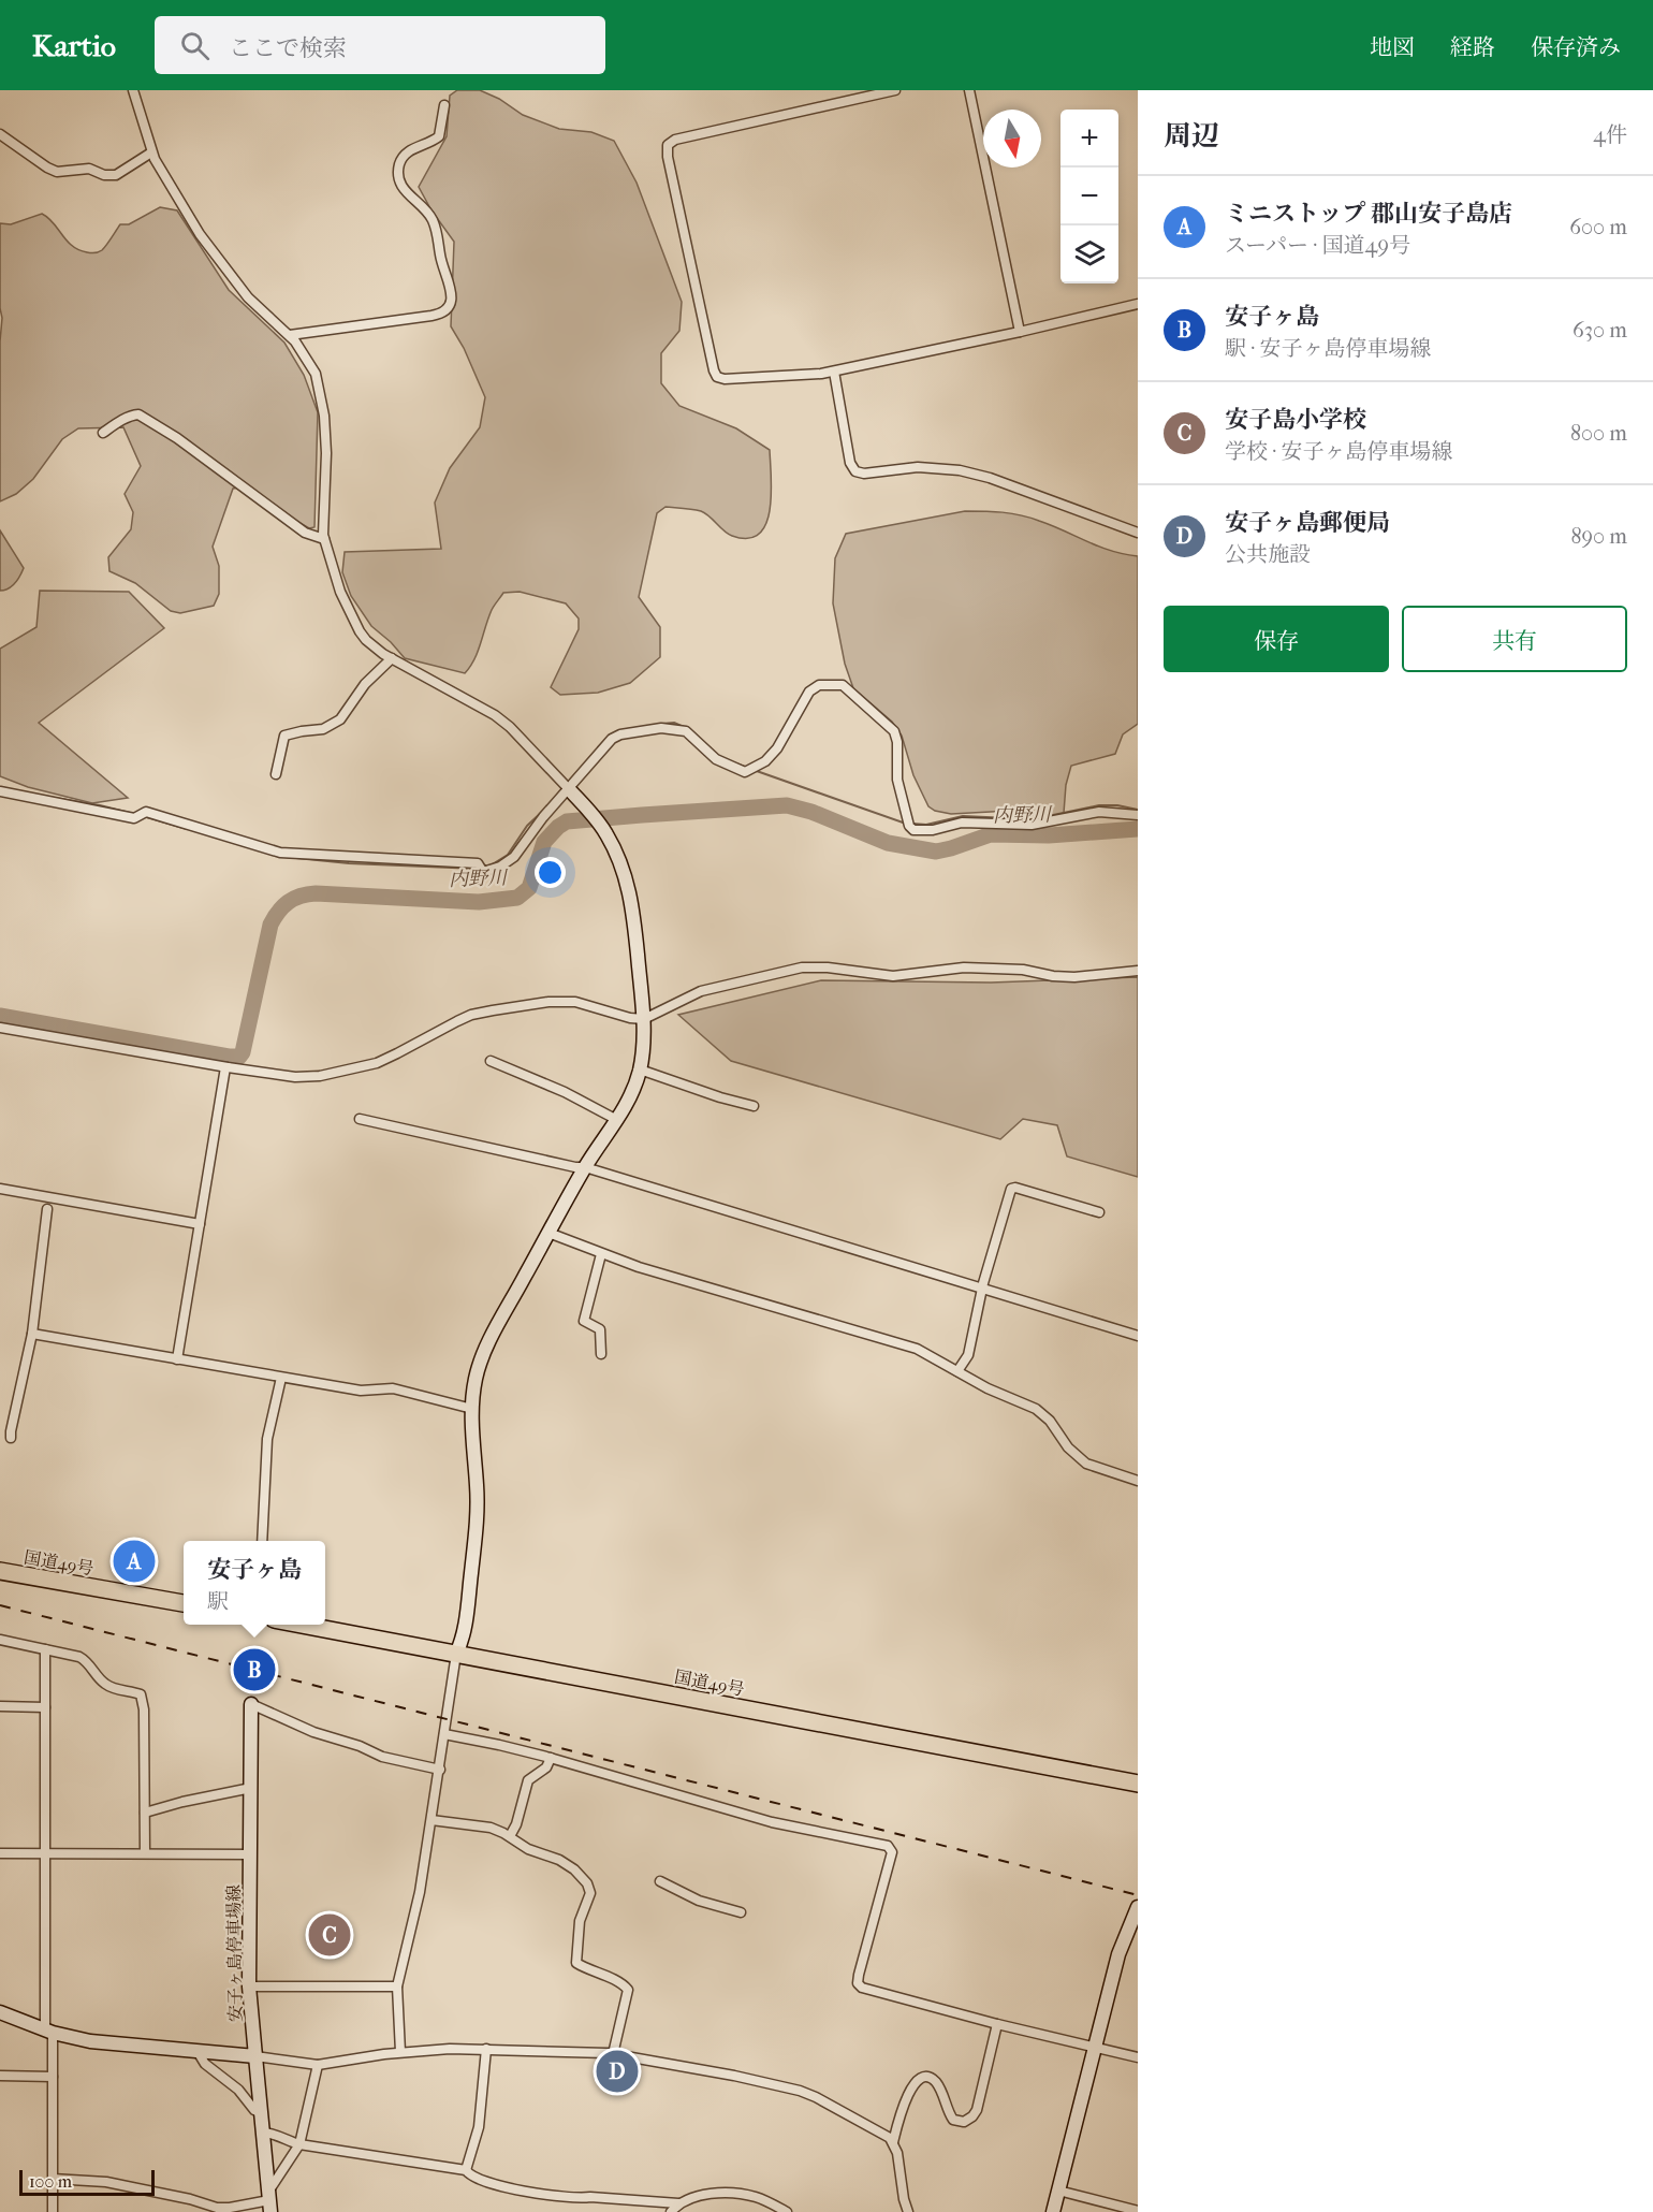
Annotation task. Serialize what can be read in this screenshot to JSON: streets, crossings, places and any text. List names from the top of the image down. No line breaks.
{"streets":{"highway":["国道49号"],"street":["安子ヶ島停車場線"]},"water":["内野川"],"scale_bar":"100 m","north":"bottom","page":{"header":"Kartio","search":"ここで検索","nav":["地図","経路","保存済み"],"heading":["周辺","4件"],"map_buttons":["+","−"],"list":[{"mark":"A","name":"ミニストップ 郡山安子島店","note":"スーパー · 国道49号","value":"600 m"},{"mark":"B","name":"安子ヶ島","note":"駅 · 安子ヶ島停車場線","value":"630 m"},{"mark":"C","name":"安子島小学校","note":"学校 · 安子ヶ島停車場線","value":"800 m"},{"mark":"D","name":"安子ヶ島郵便局","note":"公共施設","value":"890 m"}],"buttons":["保存","共有"],"pins":["A","B","C","D"],"popup":["安子ヶ島","駅"],"scale":"100 m"}}
